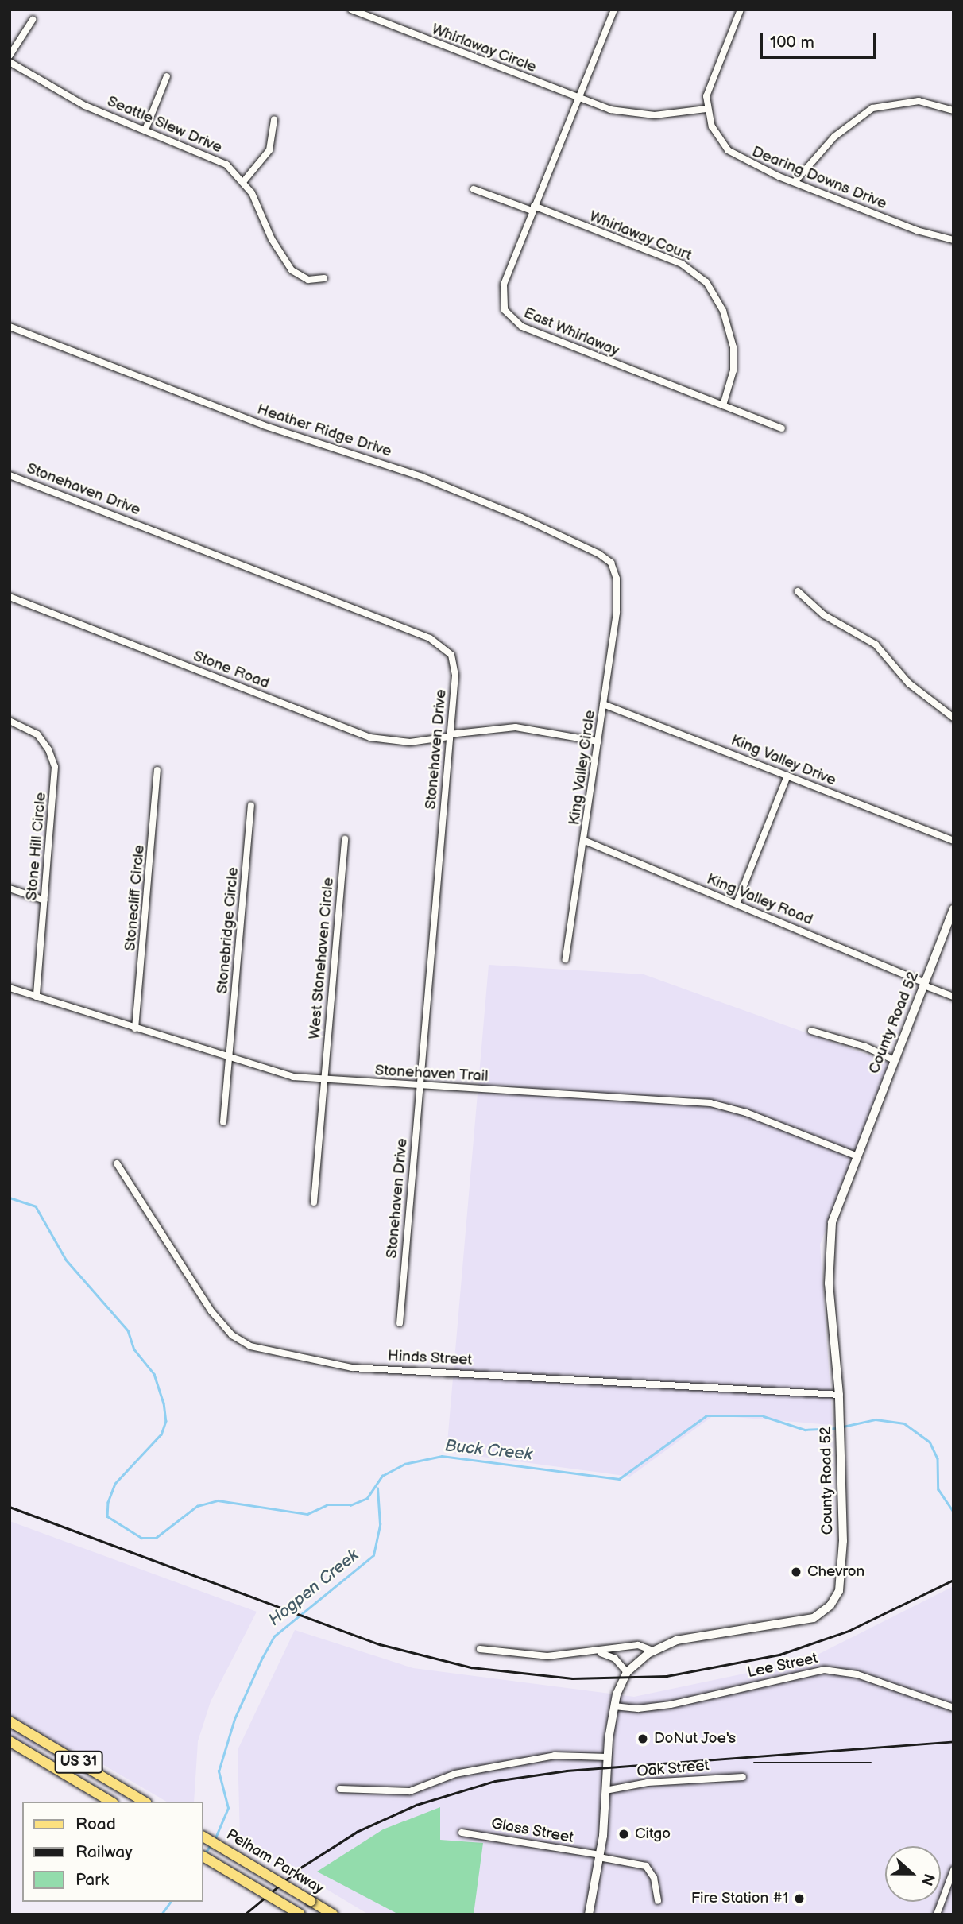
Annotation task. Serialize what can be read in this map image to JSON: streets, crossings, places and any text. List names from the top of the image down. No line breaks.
{"streets":{"main road":["US 31","Pelham Parkway"],"street":["Whirlaway Circle","Seattle Slew Drive","Dearing Downs Drive","Whirlaway Court","East Whirlaway","Heather Ridge Drive","Stonehaven Drive","Stone Road","King Valley Drive","King Valley Circle","Stone Hill Circle","Stonecliff Circle","King Valley Road","Stonebridge Circle","West Stonehaven Circle","County Road 52","Stonehaven Trail","Hinds Street","Lee Street","Oak Street","Glass Street"]},"crossings":[["Whirlaway Circle","Dearing Downs Drive"],["Whirlaway Circle","East Whirlaway"],["Whirlaway Court","East Whirlaway"],["Heather Ridge Drive","King Valley Circle"],["Stonehaven Drive","Stone Road"],["Stonehaven Drive","Stonehaven Trail"],["Stone Road","King Valley Circle"],["King Valley Drive","King Valley Circle"],["King Valley Circle","King Valley Road"],["Stone Hill Circle","Stonehaven Trail"],["Stonecliff Circle","Stonehaven Trail"],["King Valley Road","County Road 52"],["Stonebridge Circle","Stonehaven Trail"],["West Stonehaven Circle","Stonehaven Trail"],["County Road 52","Stonehaven Trail"],["County Road 52","Hinds Street"],["County Road 52","Lee Street"],["County Road 52","Oak Street"],["County Road 52","Glass Street"]],"water":["Buck Creek","Hogpen Creek"],"places":["Chevron","DoNut Joe's","Citgo","Fire Station #1"],"legend":["Road","Railway","Park"],"scale_bar":"100 m","north":"right"}
